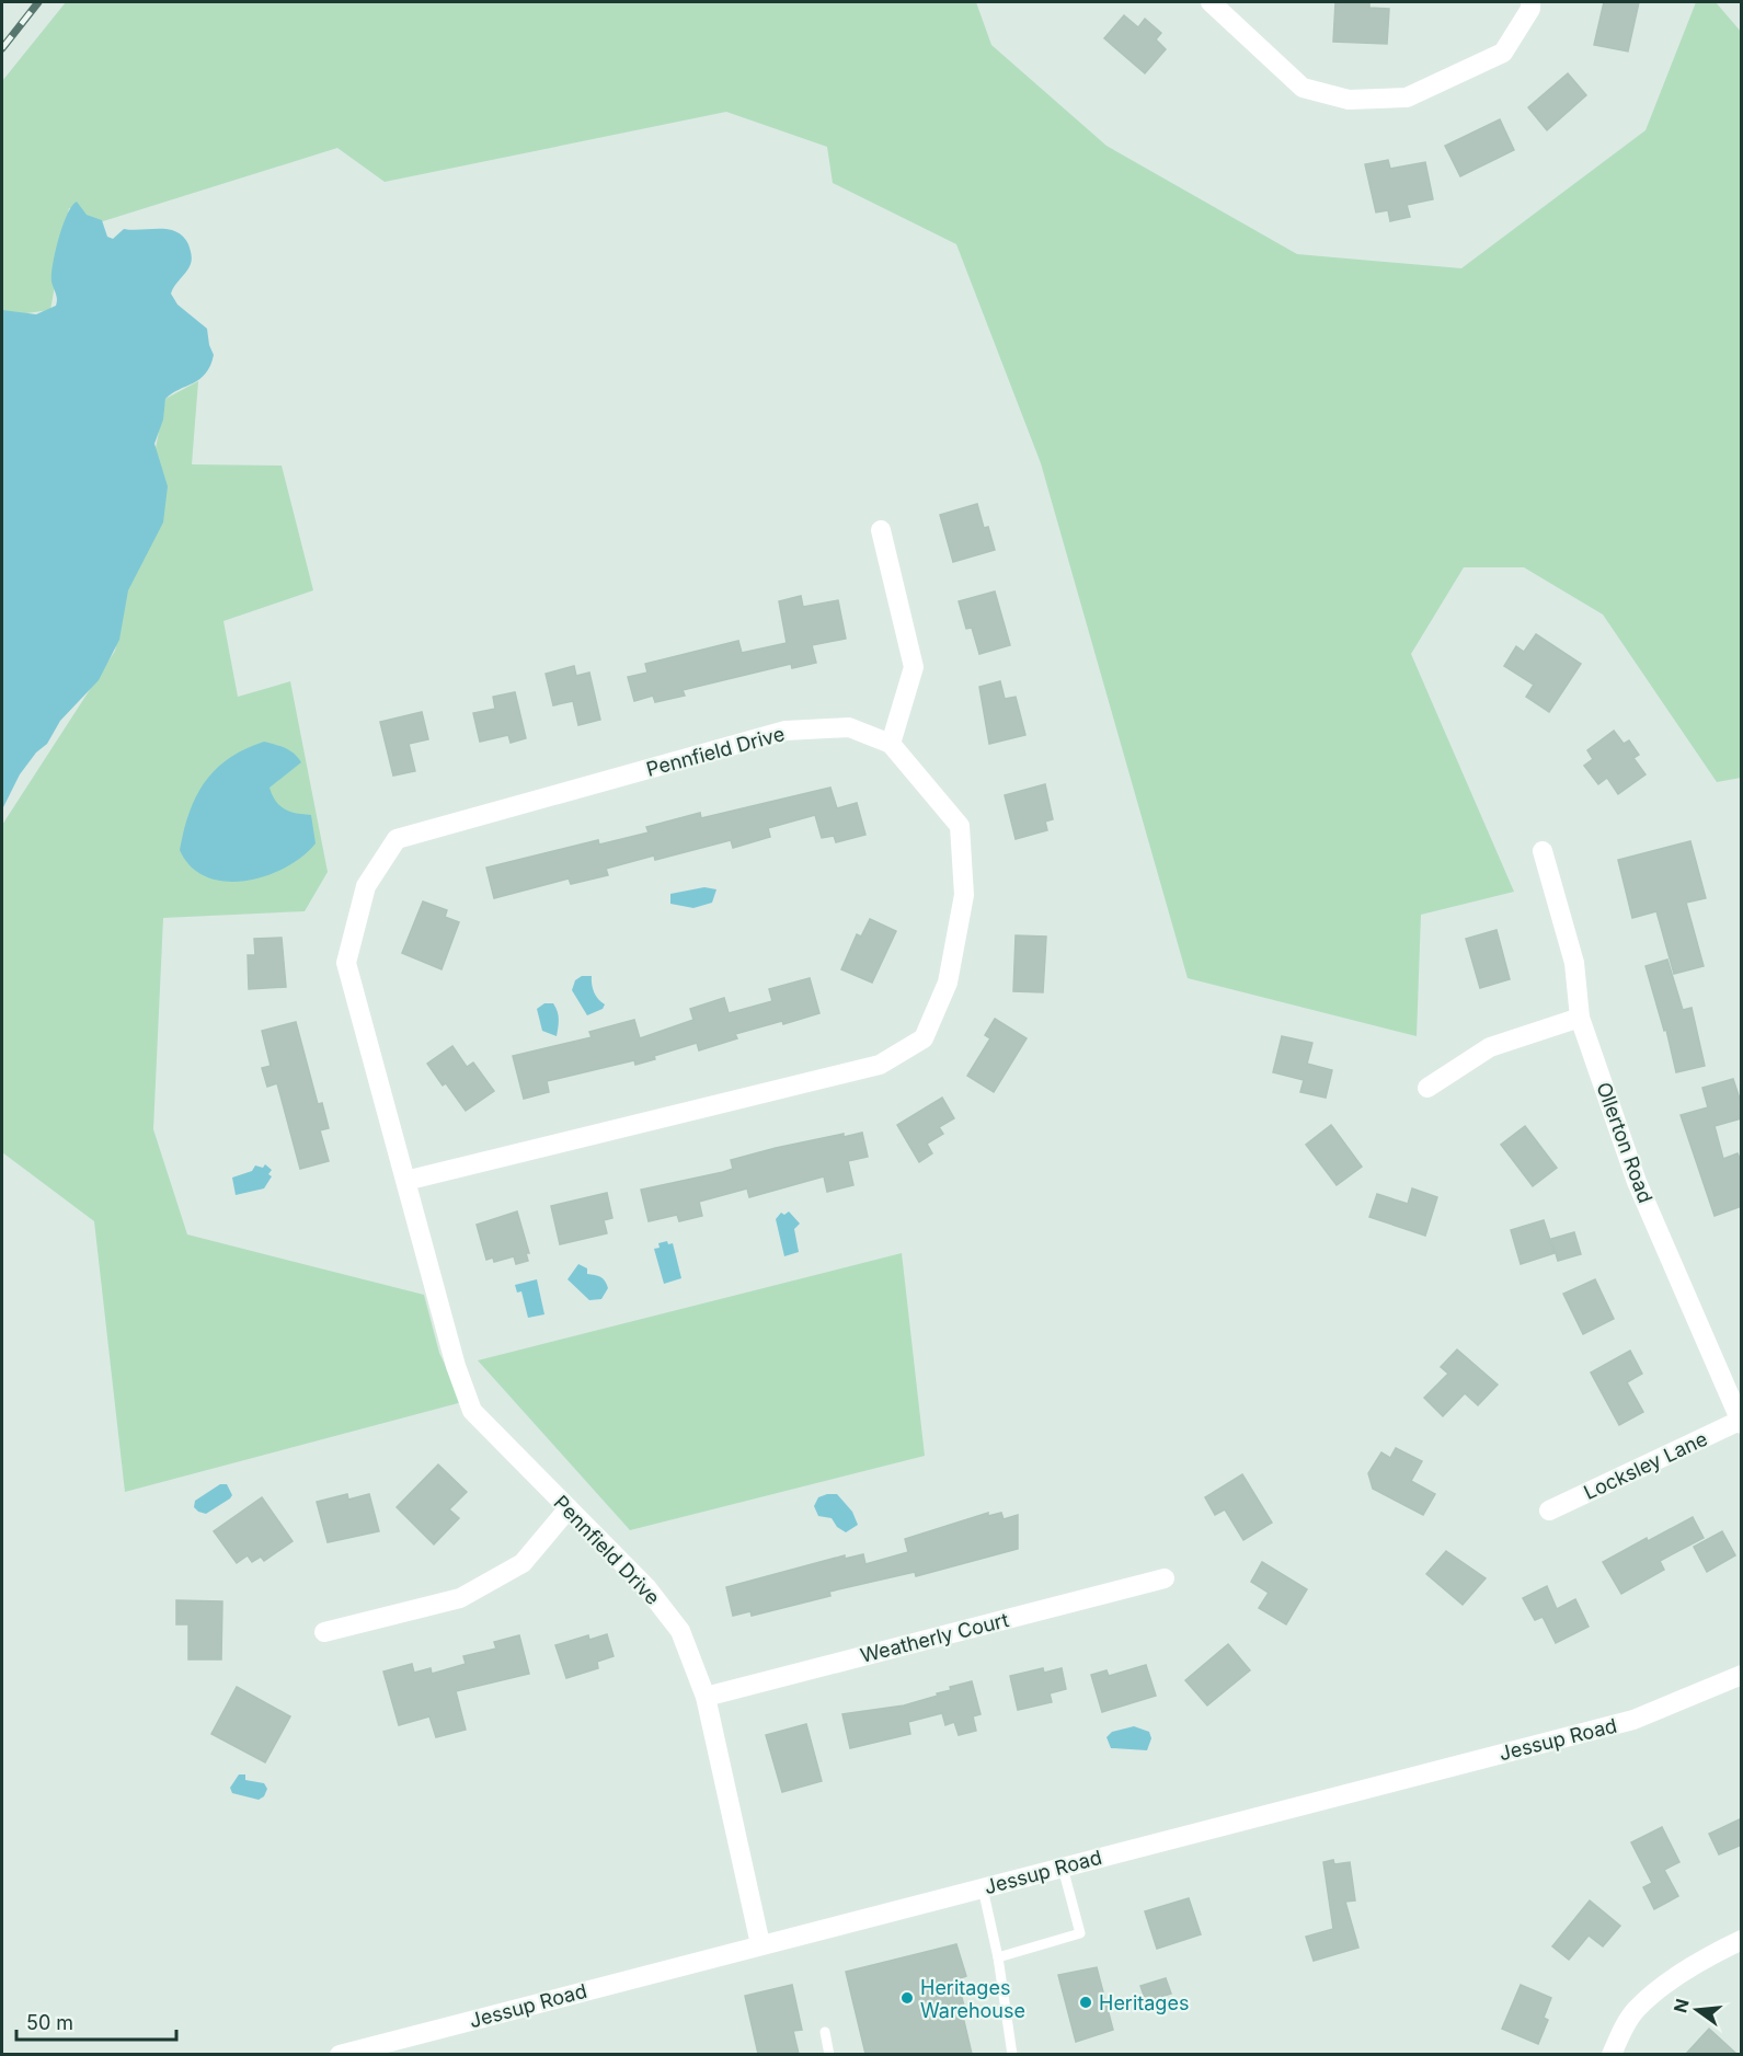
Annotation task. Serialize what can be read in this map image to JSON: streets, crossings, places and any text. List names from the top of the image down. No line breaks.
{"streets":{"street":["Pennfield Drive","Ollerton Road","Locksley Lane","Weatherly Court","Jessup Road"]},"crossings":[["Pennfield Drive","Weatherly Court"],["Pennfield Drive","Jessup Road"],["Ollerton Road","Locksley Lane"]],"places":["Heritages Warehouse","Heritages"],"scale_bar":"50 m","north":"left"}
